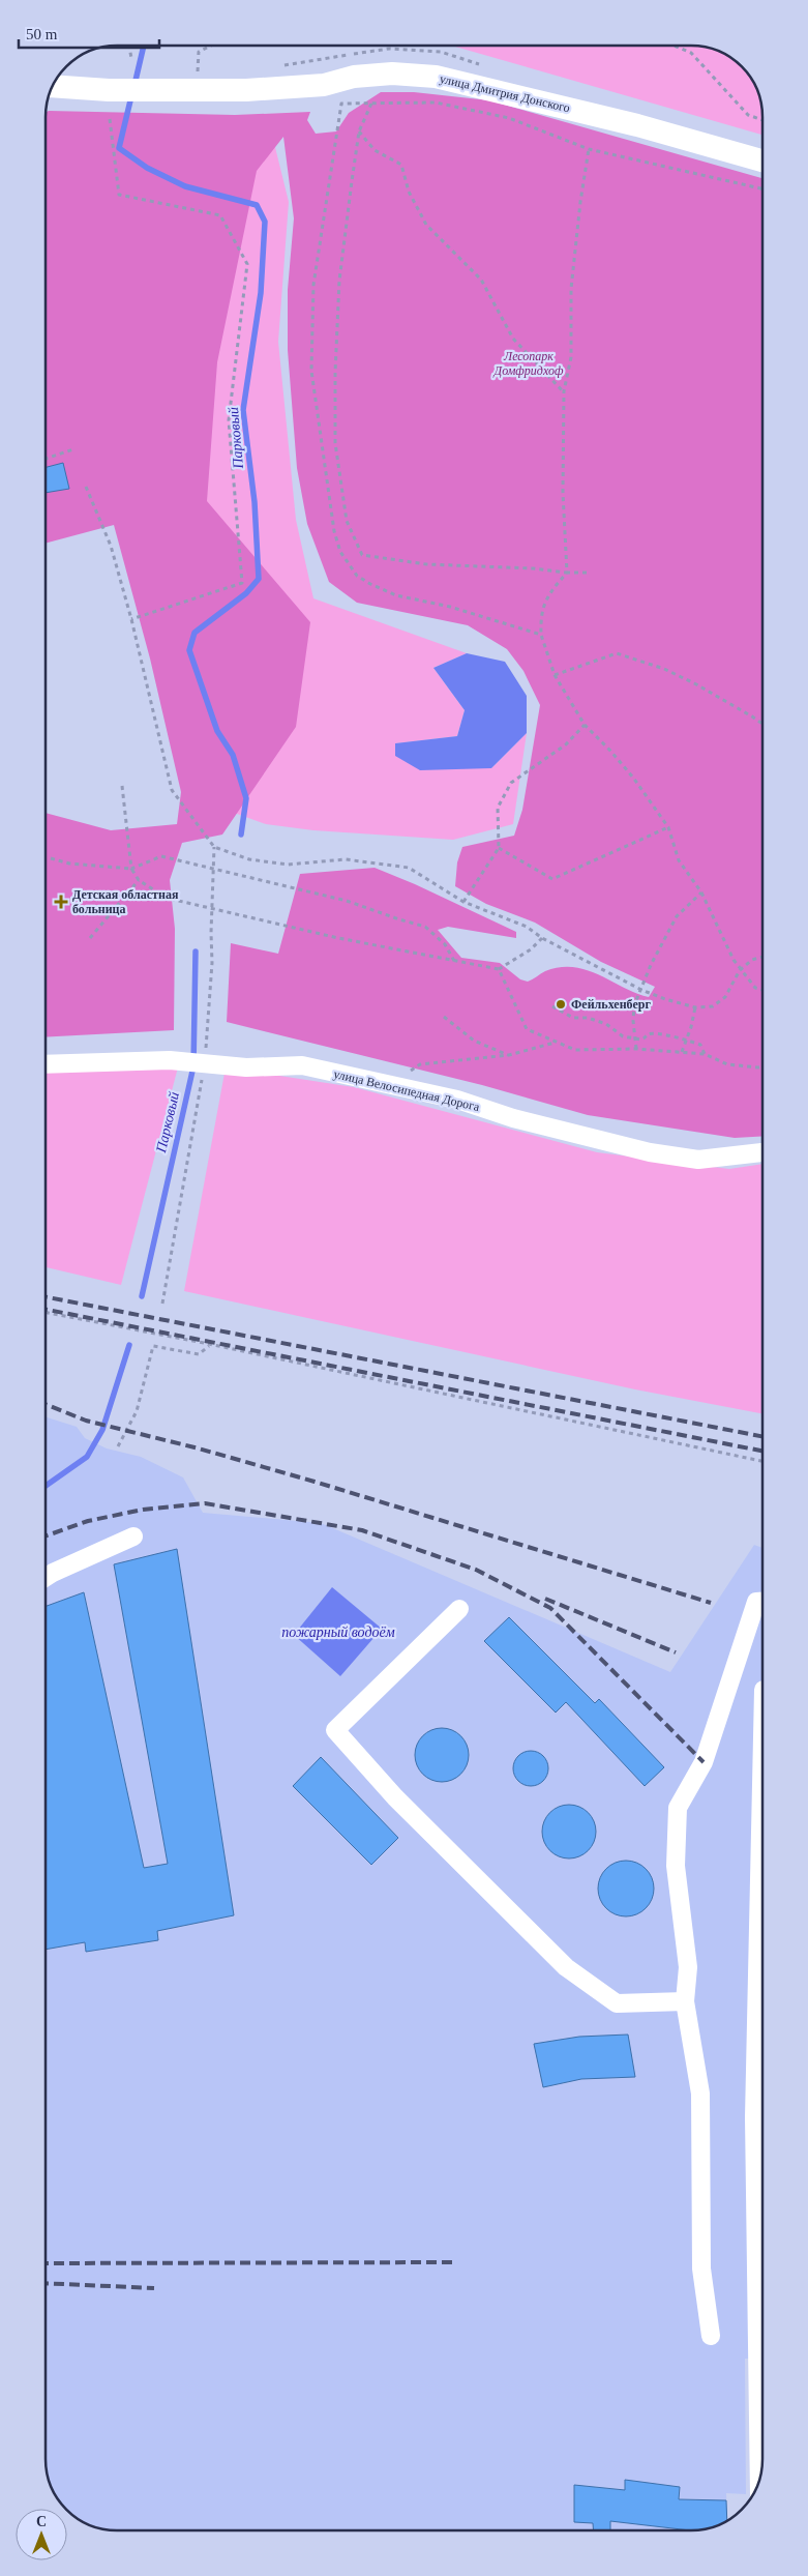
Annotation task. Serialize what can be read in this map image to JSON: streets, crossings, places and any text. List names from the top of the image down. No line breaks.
{"streets":{"main road":["улица Дмитрия Донского"],"street":["улица Велосипедная Дорога"]},"water":["Парковый","пожарный водоём"],"parks":["Лесопарк Домфридхоф"],"places":{"health":["Детская областная больница"],"other":["Фейльхенберг"]},"scale_bar":"50 m","north":"top"}
